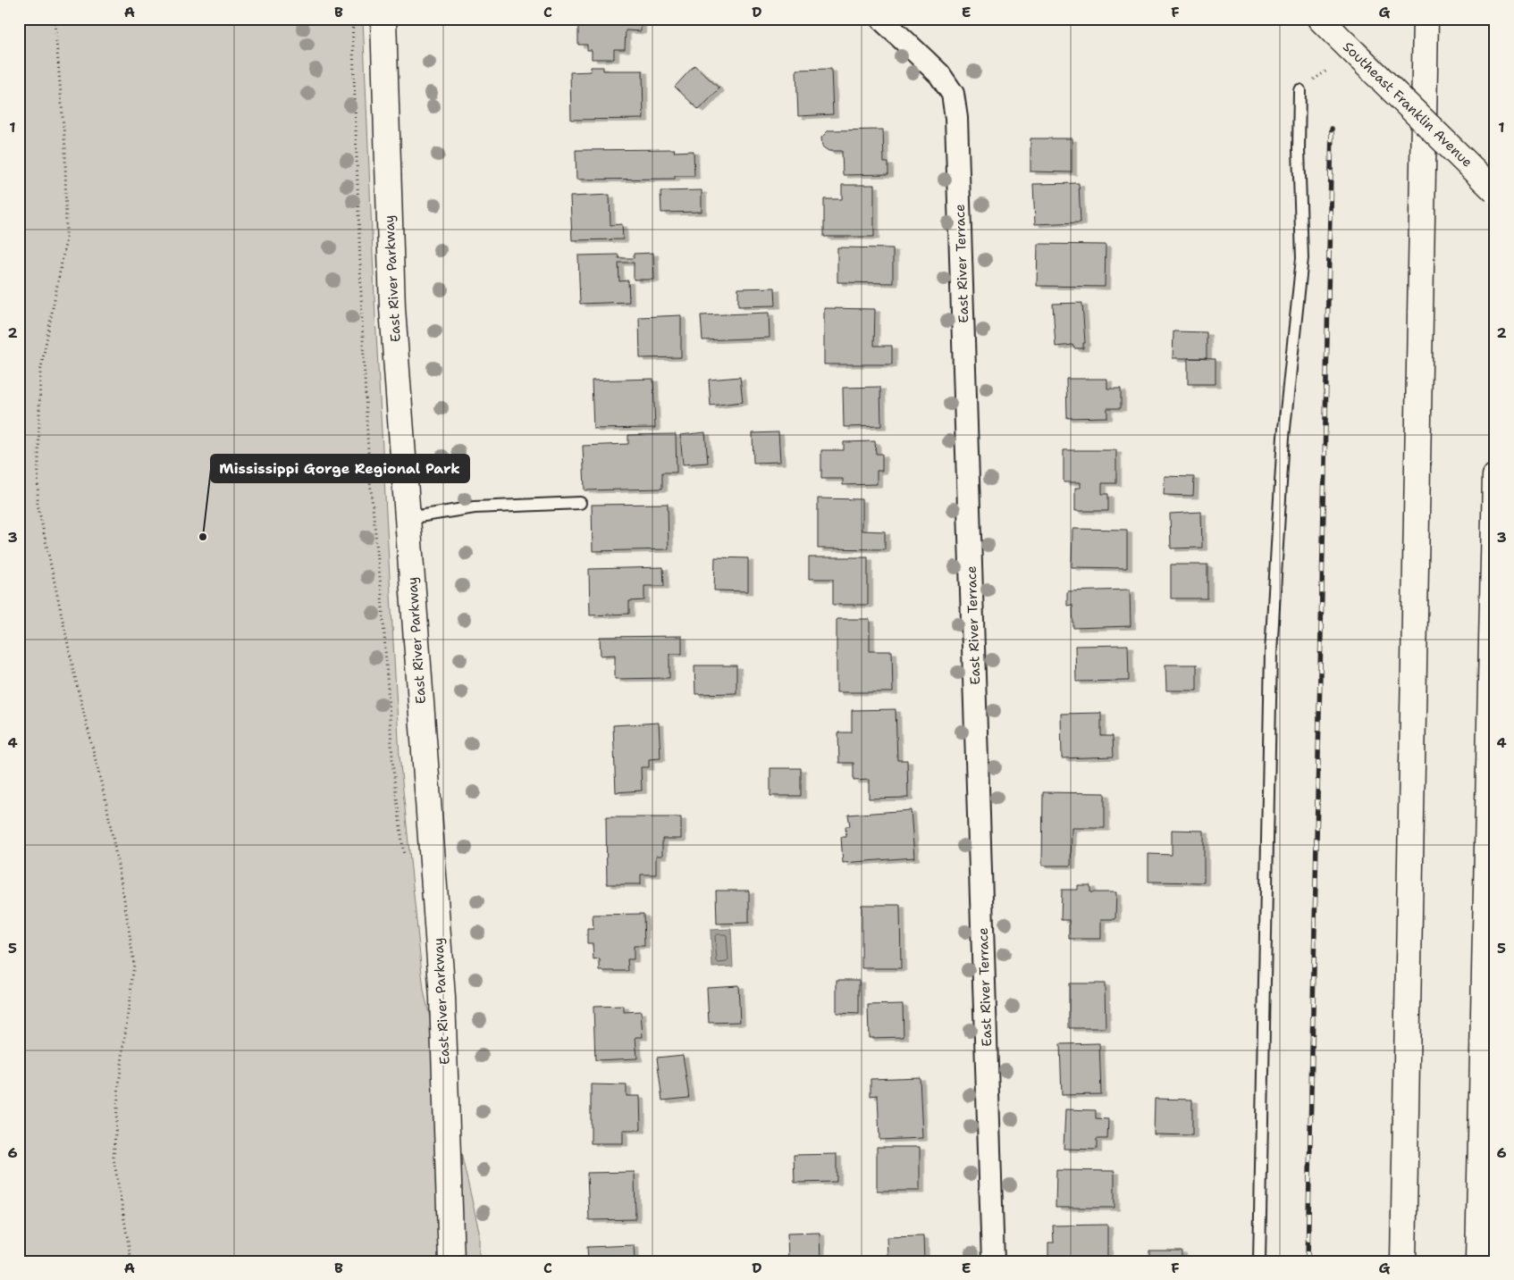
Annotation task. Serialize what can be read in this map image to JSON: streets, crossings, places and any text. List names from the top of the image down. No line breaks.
{"streets":{"main road":["Southeast Franklin Avenue","East River Parkway"],"street":["East River Terrace"]},"places":["Mississippi Gorge Regional Park"],"grid":{"columns":["A","B","C","D","E","F","G"],"rows":["1","2","3","4","5","6"]}}
